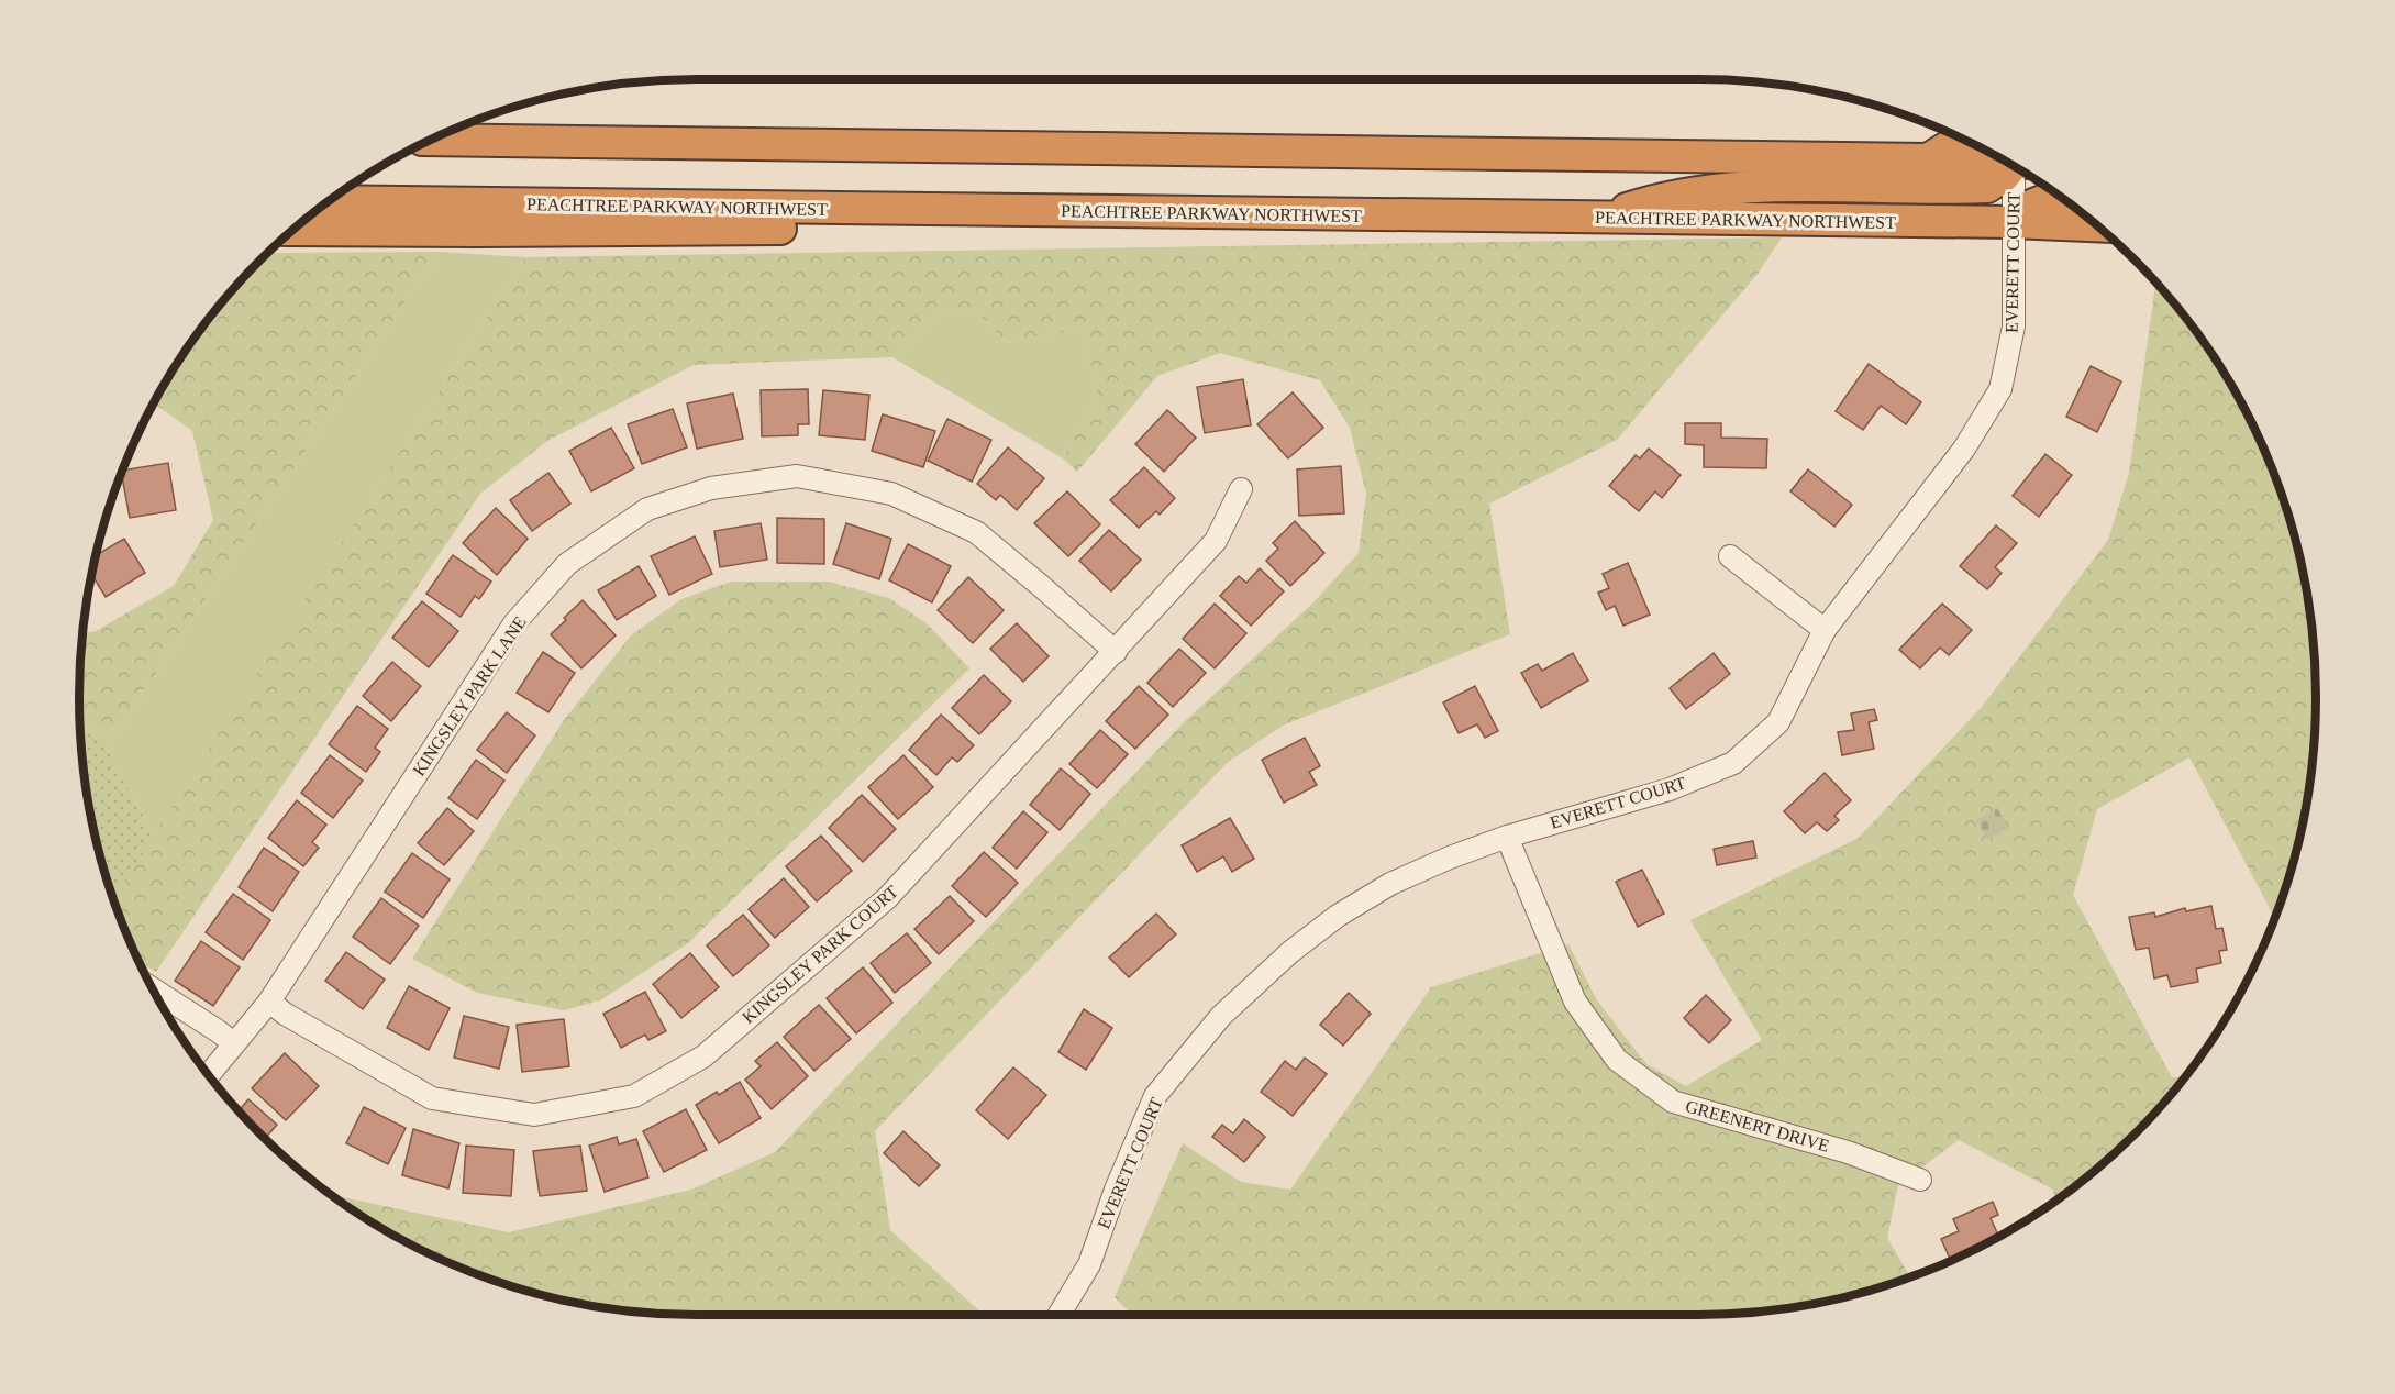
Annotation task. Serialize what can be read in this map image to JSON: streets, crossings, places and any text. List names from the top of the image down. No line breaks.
{"streets":{"highway":["PEACHTREE PARKWAY NORTHWEST"],"street":["EVERETT COURT","KINGSLEY PARK LANE","KINGSLEY PARK COURT","GREENERT DRIVE"]},"crossings":[["PEACHTREE PARKWAY NORTHWEST","EVERETT COURT"],["EVERETT COURT","GREENERT DRIVE"],["KINGSLEY PARK LANE","KINGSLEY PARK COURT"]]}
